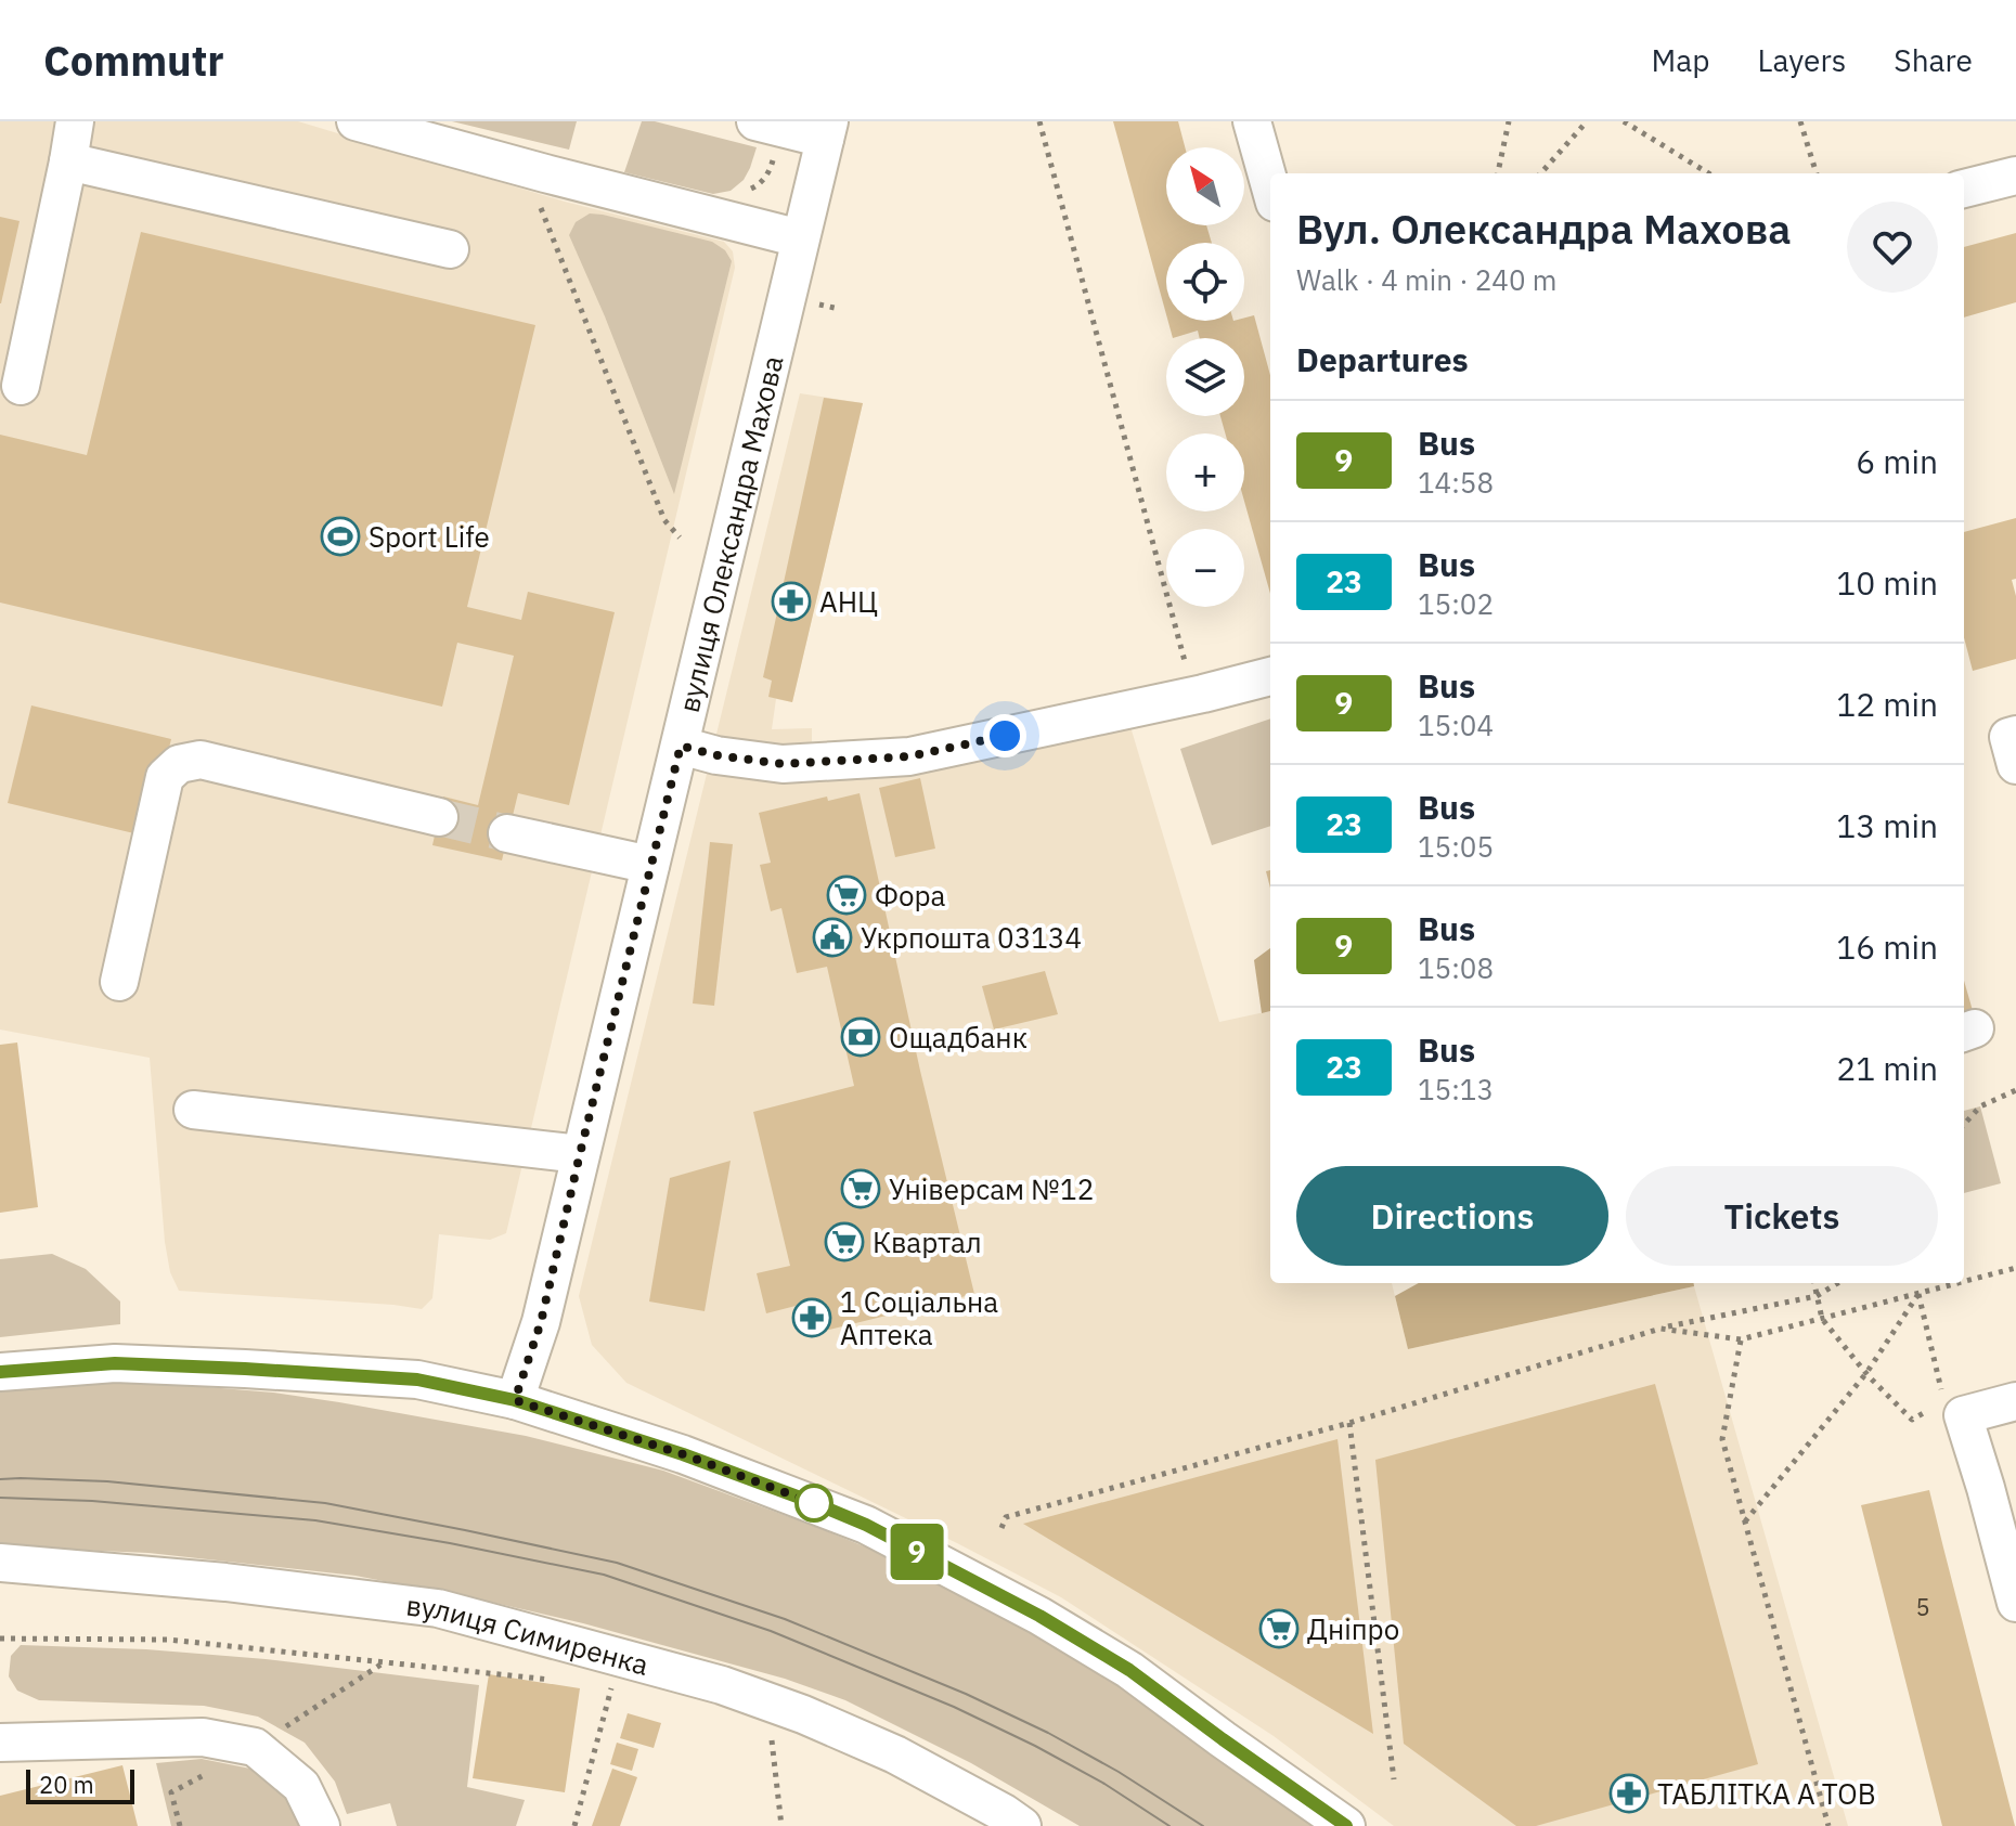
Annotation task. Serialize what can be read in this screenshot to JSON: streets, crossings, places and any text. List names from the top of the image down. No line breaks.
{"streets":{"street":["вулиця Олександра Махова","вулиця Симиренка"]},"places":{"sports":["Sport Life"],"pharmacy":["АНЦ","1 Соціальна Аптека","ТАБЛІТКА А ТОВ"],"supermarket":["Фора","Універсам №12","Квартал","Дніпро"],"public building":["Укрпошта 03134"],"bank":["Ощадбанк"]},"lines":["bus line 9"],"house_numbers":["5"],"scale_bar":"20 m","north":"top left","page":{"header":"Commutr","nav":["Map","Layers","Share"],"on_map":"9","map_buttons":["+","−"],"heading":[["Вул. Олександра Махова","Walk · 4 min · 240 m"],"Departures"],"list":[{"mark":"9","name":"Bus","note":"14:58","value":"6 min"},{"mark":"23","name":"Bus","note":"15:02","value":"10 min"},{"mark":"9","name":"Bus","note":"15:04","value":"12 min"},{"mark":"23","name":"Bus","note":"15:05","value":"13 min"},{"mark":"9","name":"Bus","note":"15:08","value":"16 min"},{"mark":"23","name":"Bus","note":"15:13","value":"21 min"}],"buttons":["Directions","Tickets"],"scale":"20 m"}}
